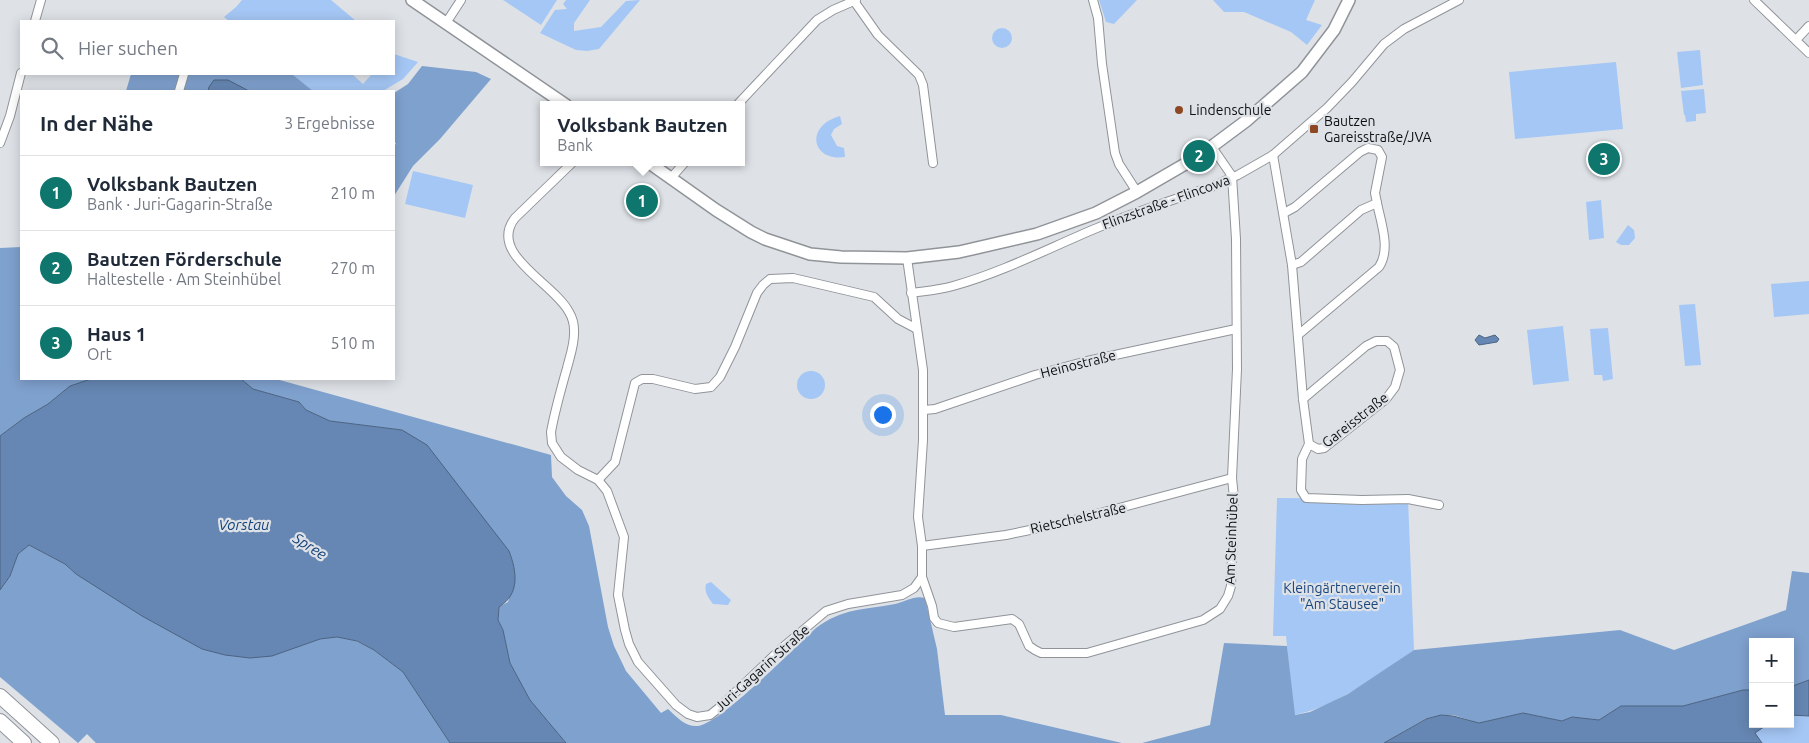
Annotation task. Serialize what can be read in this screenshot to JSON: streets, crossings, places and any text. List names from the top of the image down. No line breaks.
{"streets":{"street":["Flinzstraße - Flincowa","Heinostraße","Gareisstraße","Rietschelstraße","Am Steinhübel","Juri-Gagarin-Straße"]},"crossings":[["Flinzstraße - Flincowa","Gareisstraße"],["Flinzstraße - Flincowa","Am Steinhübel"],["Heinostraße","Am Steinhübel"],["Rietschelstraße","Am Steinhübel"],["Am Steinhübel","Juri-Gagarin-Straße"]],"water":["Vorstau","Spree"],"parks":["Kleingärtnerverein \"Am Stausee\""],"places":{"other":["Lindenschule"],"transit":["Bautzen Gareisstraße/JVA"]},"page":{"search":"Hier suchen","heading":["In der Nähe","3 Ergebnisse"],"popup":["Volksbank Bautzen","Bank"],"pins":["2","3","1"],"list":[{"mark":"1","name":"Volksbank Bautzen","note":"Bank · Juri-Gagarin-Straße","value":"210 m"},{"mark":"2","name":"Bautzen Förderschule","note":"Haltestelle · Am Steinhübel","value":"270 m"},{"mark":"3","name":"Haus 1","note":"Ort","value":"510 m"}],"map_buttons":["+","−"]}}
